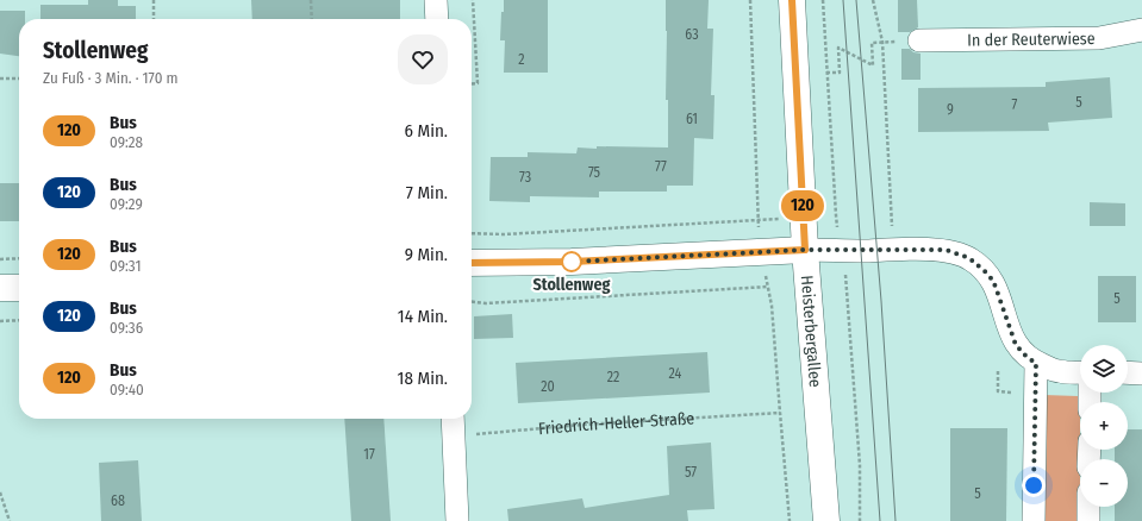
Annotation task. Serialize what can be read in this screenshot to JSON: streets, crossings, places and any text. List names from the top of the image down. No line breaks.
{"streets":{"main road":["Heisterbergallee"],"street":["In der Reuterwiese"],"path":["Friedrich-Heller-Straße"]},"places":["Stollenweg"],"lines":["bus line 120"],"house_numbers":["63","2","5","7","9","61","77","75","73","5","24","22","20","17","57","5","68"],"page":{"on_map":"120","heading":["Stollenweg","Zu Fuß · 3 Min. · 170 m"],"list":[{"mark":"120","name":"Bus","note":"09:28","value":"6 Min."},{"mark":"120","name":"Bus","note":"09:29","value":"7 Min."},{"mark":"120","name":"Bus","note":"09:31","value":"9 Min."},{"mark":"120","name":"Bus","note":"09:36","value":"14 Min."},{"mark":"120","name":"Bus","note":"09:40","value":"18 Min."}],"map_buttons":["+","−"]}}
